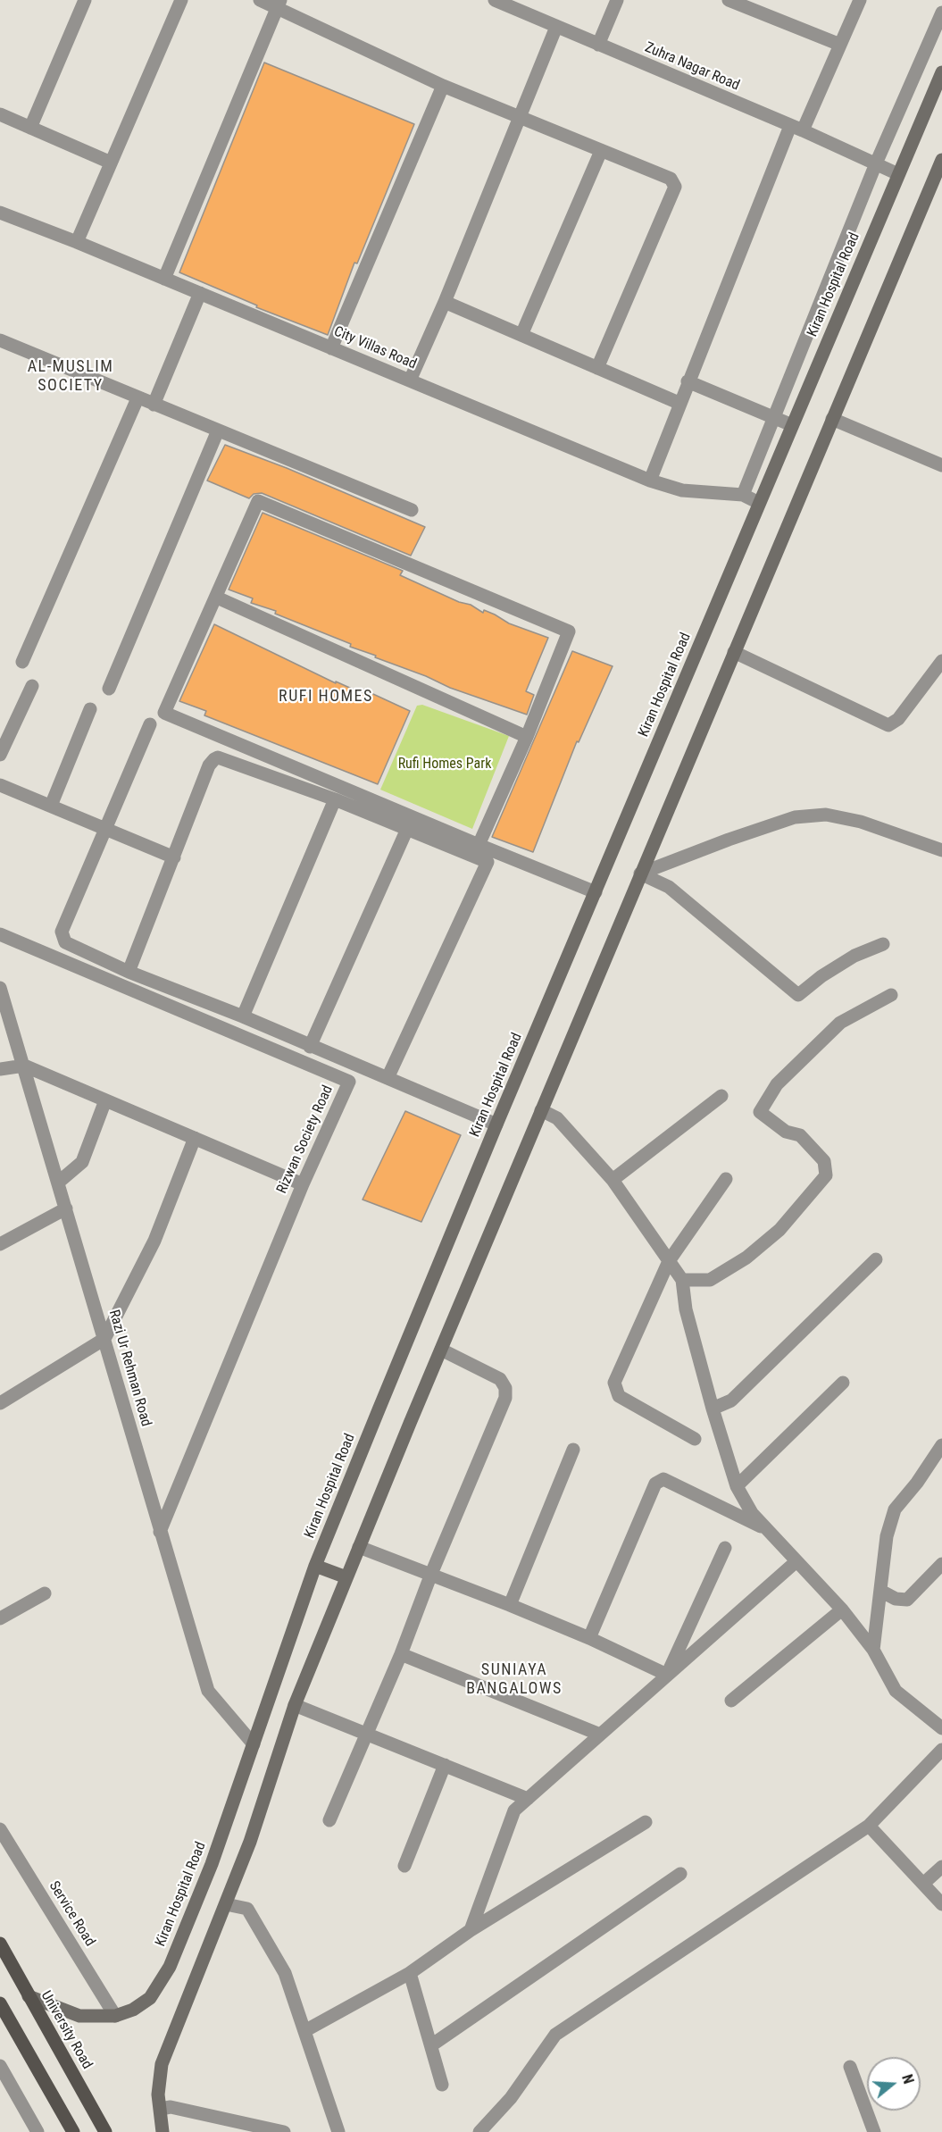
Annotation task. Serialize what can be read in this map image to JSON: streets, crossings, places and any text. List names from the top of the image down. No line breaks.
{"streets":{"main road":["Kiran Hospital Road","University Road"],"street":["Zuhra Nagar Road","City Villas Road","Rizwan Society Road","Razi Ur Rehman Road","Service Road"]},"crossings":[["Zuhra Nagar Road","Kiran Hospital Road"],["Kiran Hospital Road","Razi Ur Rehman Road"],["Kiran Hospital Road","Service Road"],["Kiran Hospital Road","University Road"],["Rizwan Society Road","Razi Ur Rehman Road"]],"districts":["AL-MUSLIM SOCIETY","RUFI HOMES","SUNIAYA BANGALOWS"],"parks":["Rufi Homes Park"],"north":"right"}
